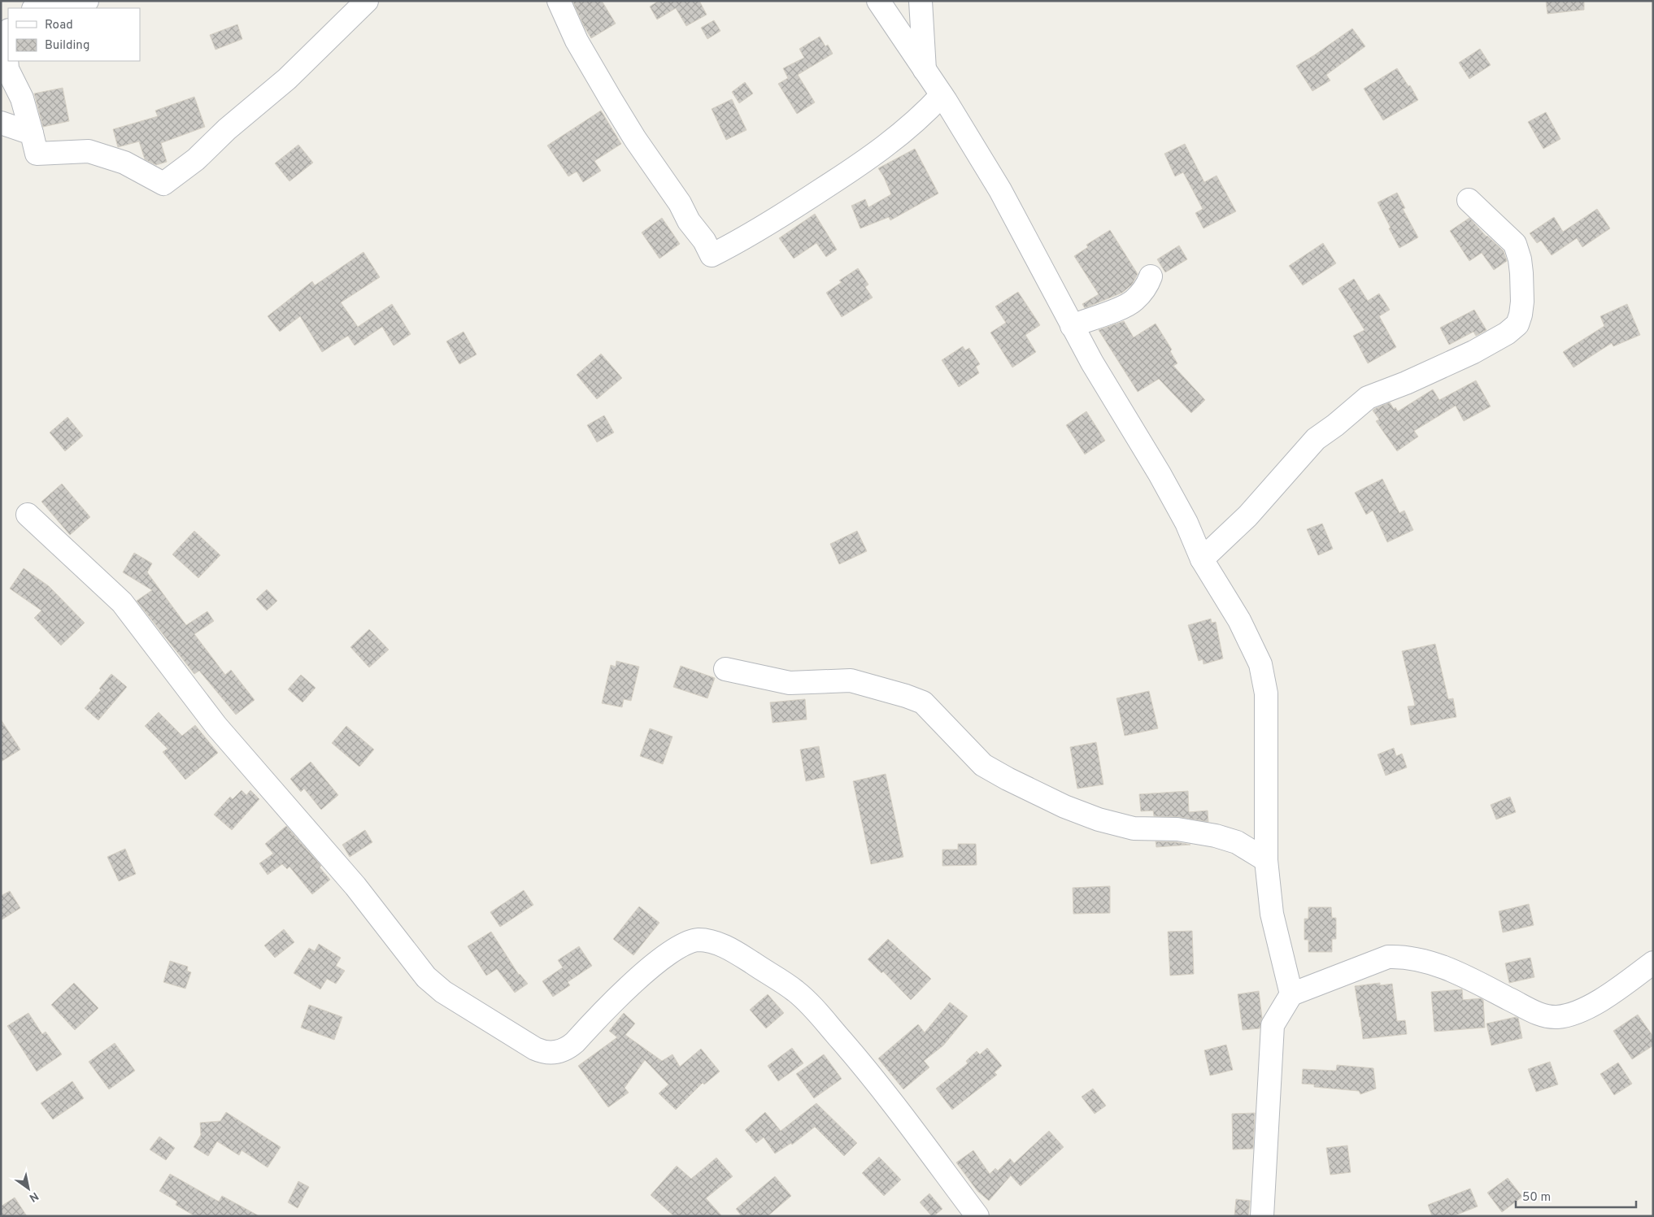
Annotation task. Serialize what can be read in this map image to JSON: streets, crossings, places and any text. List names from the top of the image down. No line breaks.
{"legend":["Road","Building"],"scale_bar":"50 m","north":"bottom right"}
